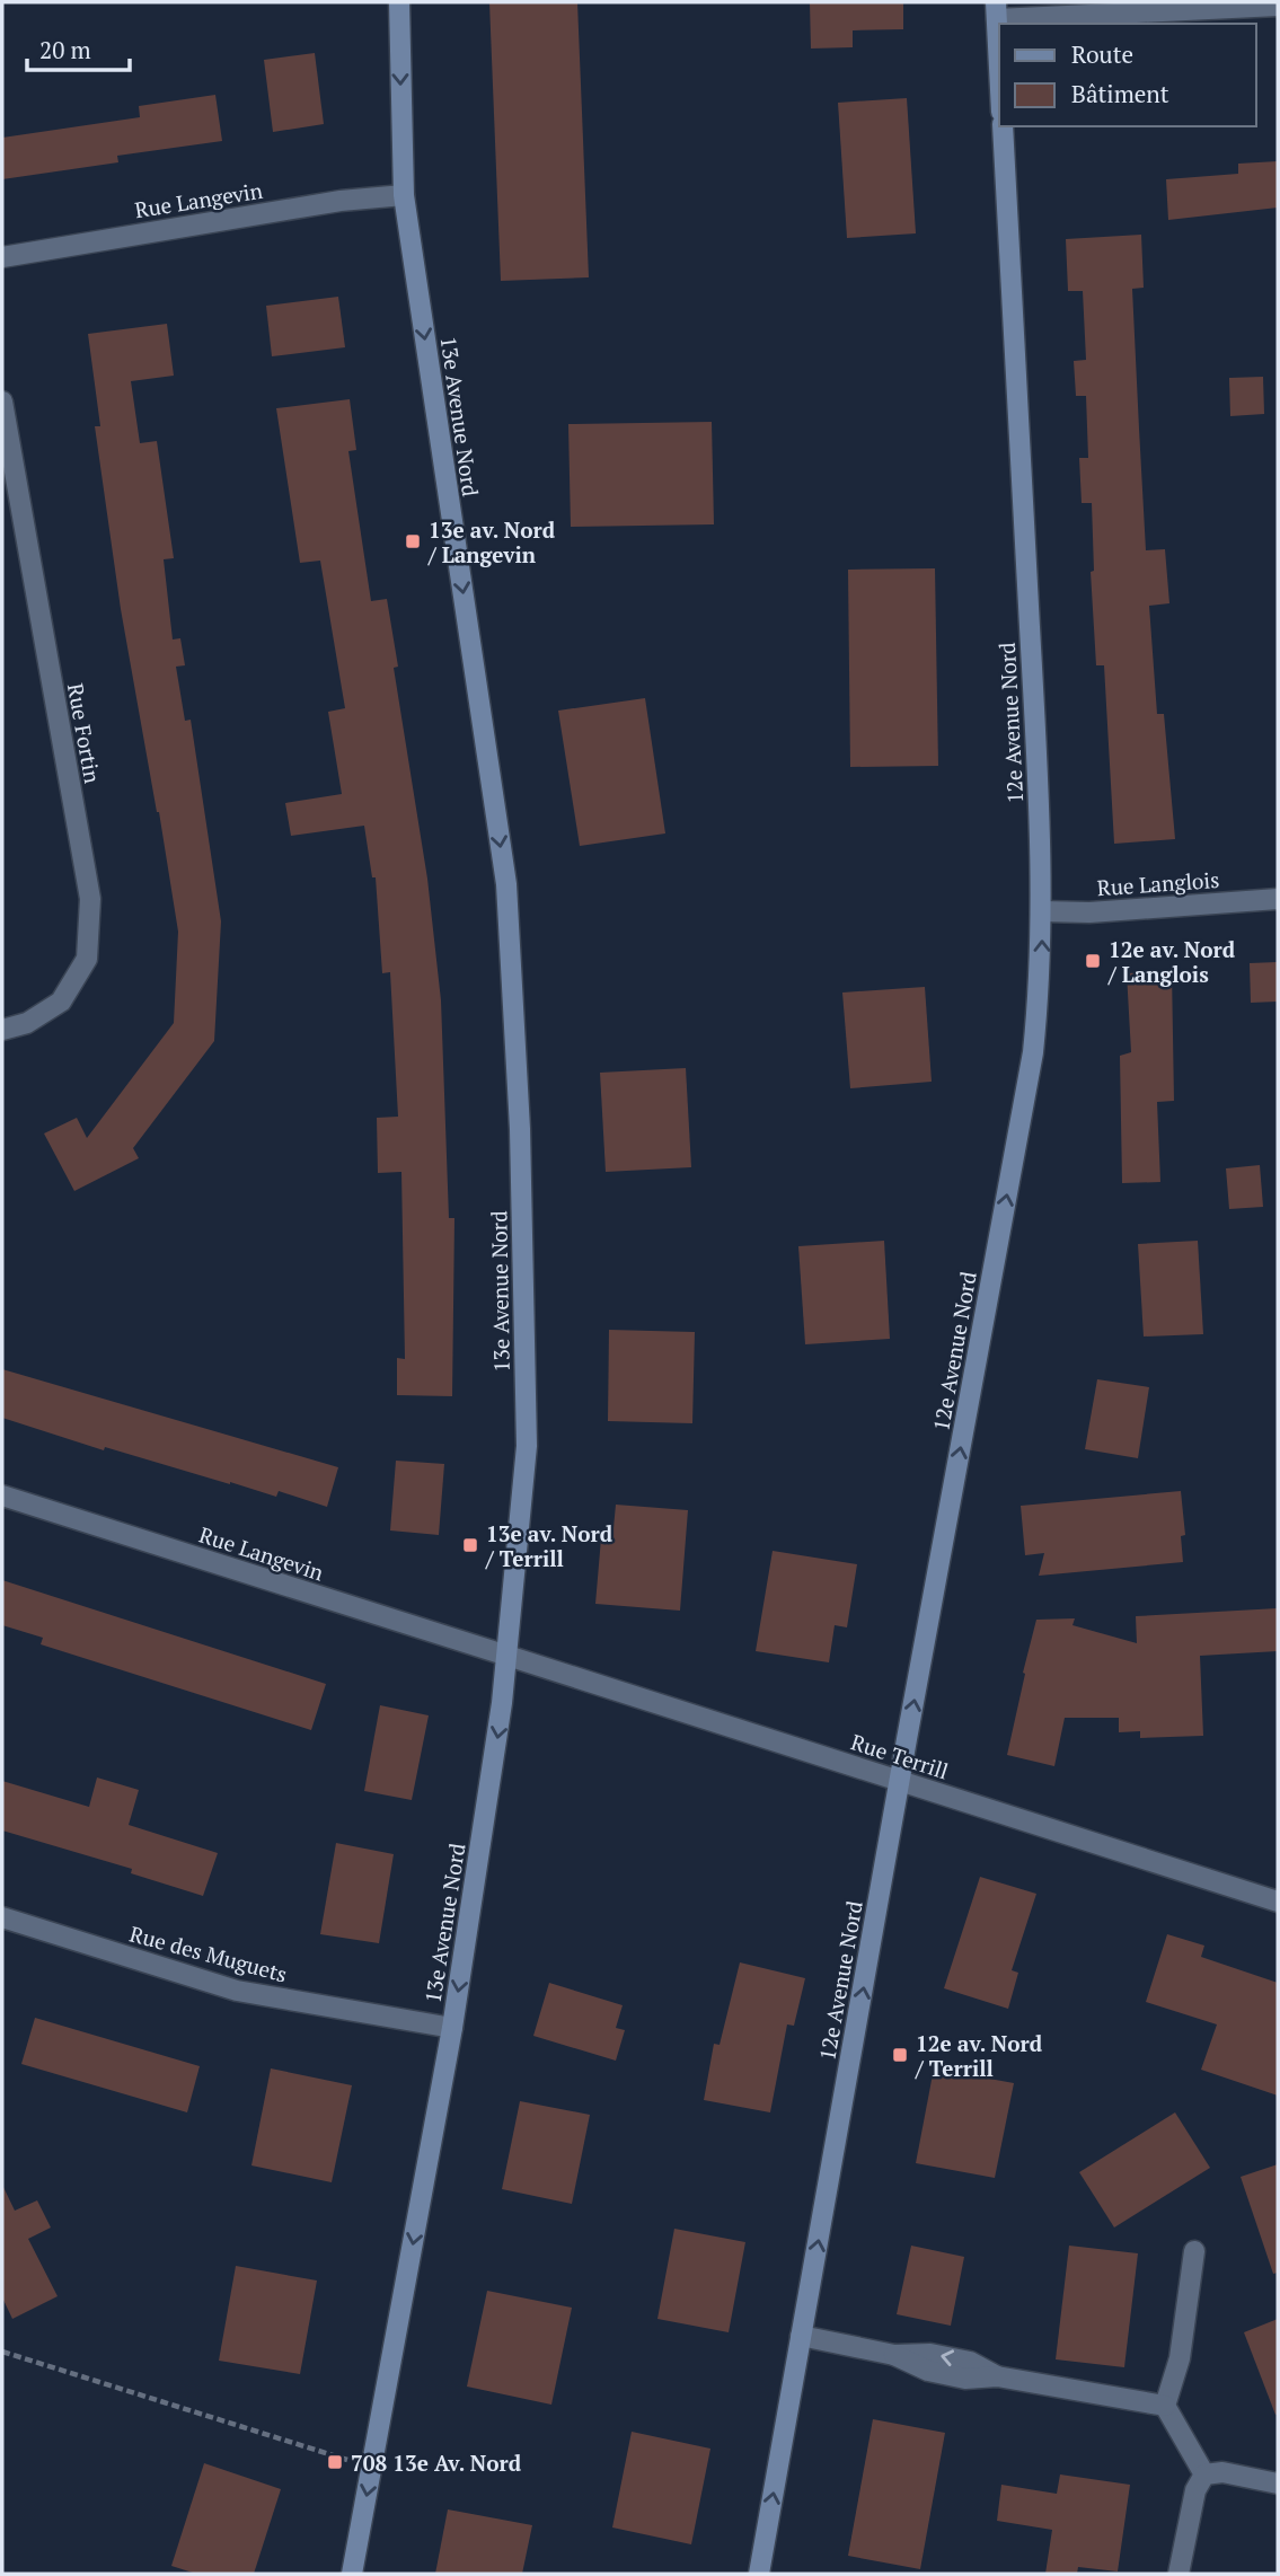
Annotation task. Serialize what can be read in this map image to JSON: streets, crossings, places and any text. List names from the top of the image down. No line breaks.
{"streets":{"main road":["13e Avenue Nord","12e Avenue Nord"],"street":["Rue Langevin","Rue Fortin","Rue Langlois","Rue Terrill","Rue des Muguets"]},"crossings":[["Rue Langevin","13e Avenue Nord"],["Rue Langevin","Rue Terrill"],["13e Avenue Nord","Rue Terrill"],["13e Avenue Nord","Rue des Muguets"],["12e Avenue Nord","Rue Langlois"],["12e Avenue Nord","Rue Terrill"]],"one_way":["13e Avenue Nord","12e Avenue Nord"],"places":{"transit":["13e av. Nord / Langevin","12e av. Nord / Langlois","13e av. Nord / Terrill","12e av. Nord / Terrill","708 13e Av. Nord"]},"legend":["Route","Bâtiment"],"scale_bar":"20 m"}
